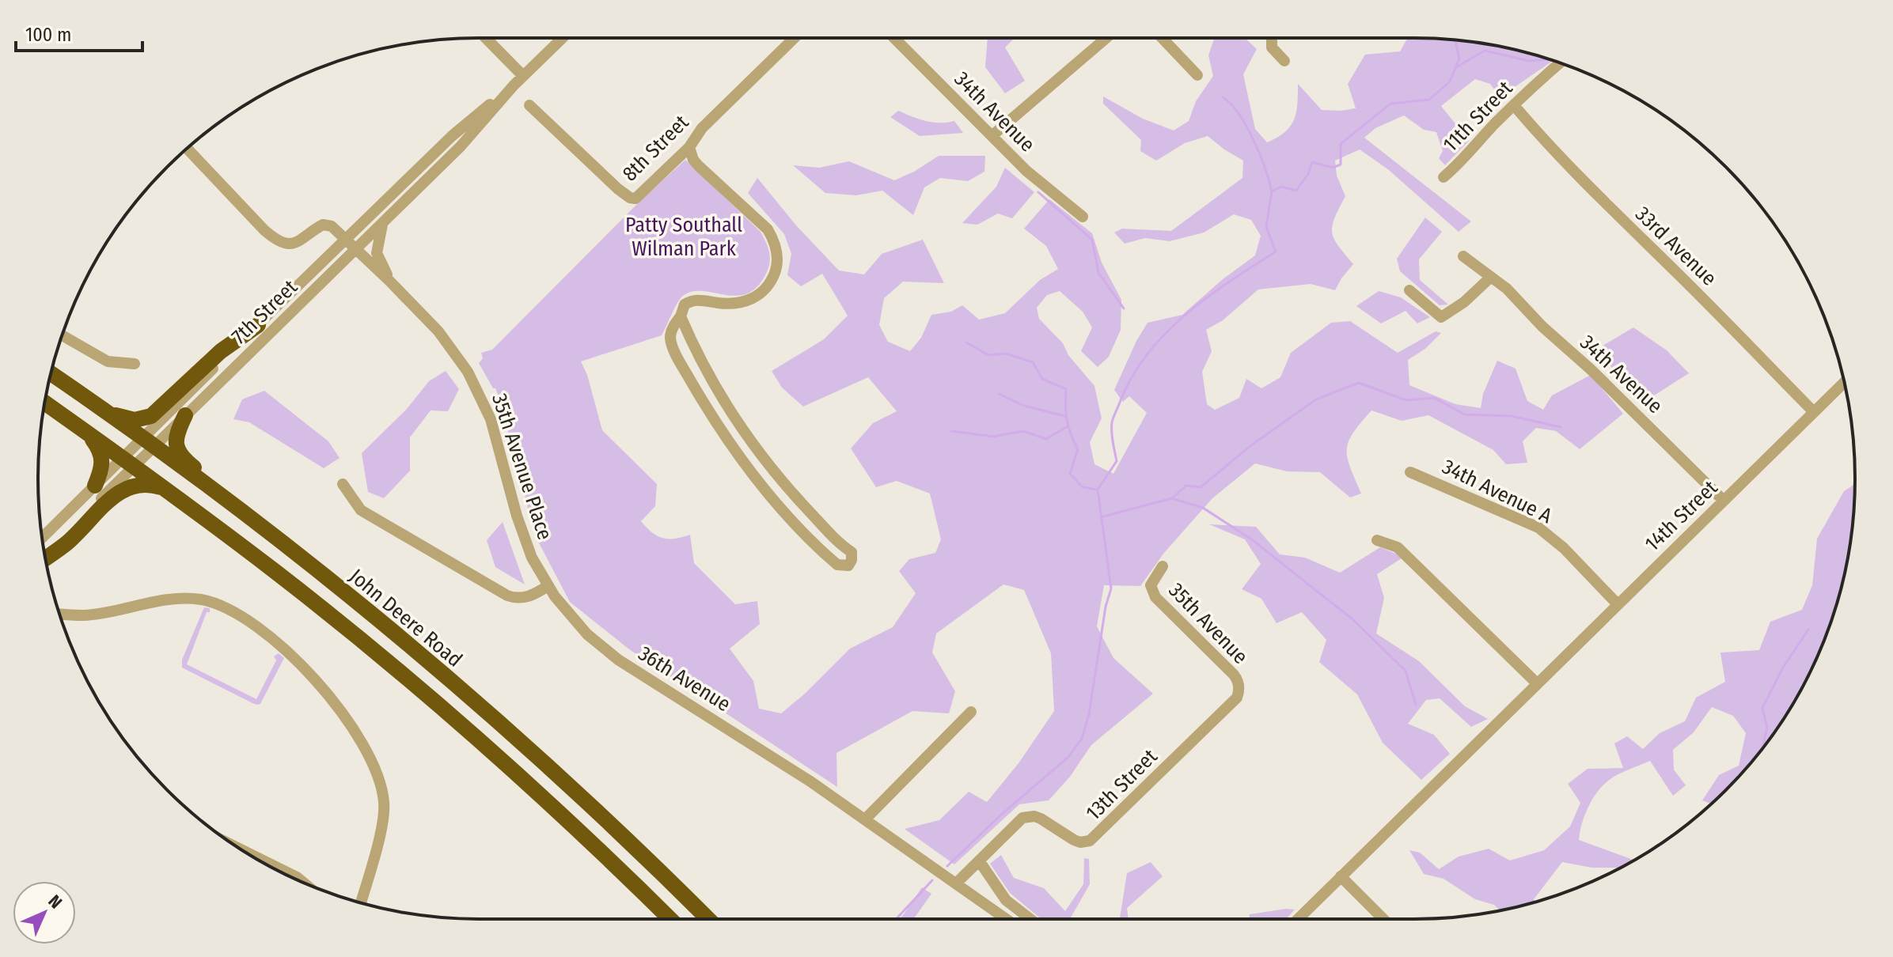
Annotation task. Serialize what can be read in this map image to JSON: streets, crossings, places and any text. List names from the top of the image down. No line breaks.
{"streets":{"highway":["John Deere Road"],"street":["34th Avenue","11th Street","8th Street","33rd Avenue","7th Street","35th Avenue Place","34th Avenue A","14th Street","35th Avenue","36th Avenue","13th Street"]},"crossings":[["34th Avenue","14th Street"],["11th Street","33rd Avenue"],["33rd Avenue","14th Street"],["7th Street","35th Avenue Place"],["7th Street","John Deere Road"],["35th Avenue Place","36th Avenue"],["34th Avenue A","14th Street"],["35th Avenue","13th Street"],["36th Avenue","13th Street"]],"parks":["Patty Southall Wilman Park"],"scale_bar":"100 m","north":"top right"}
